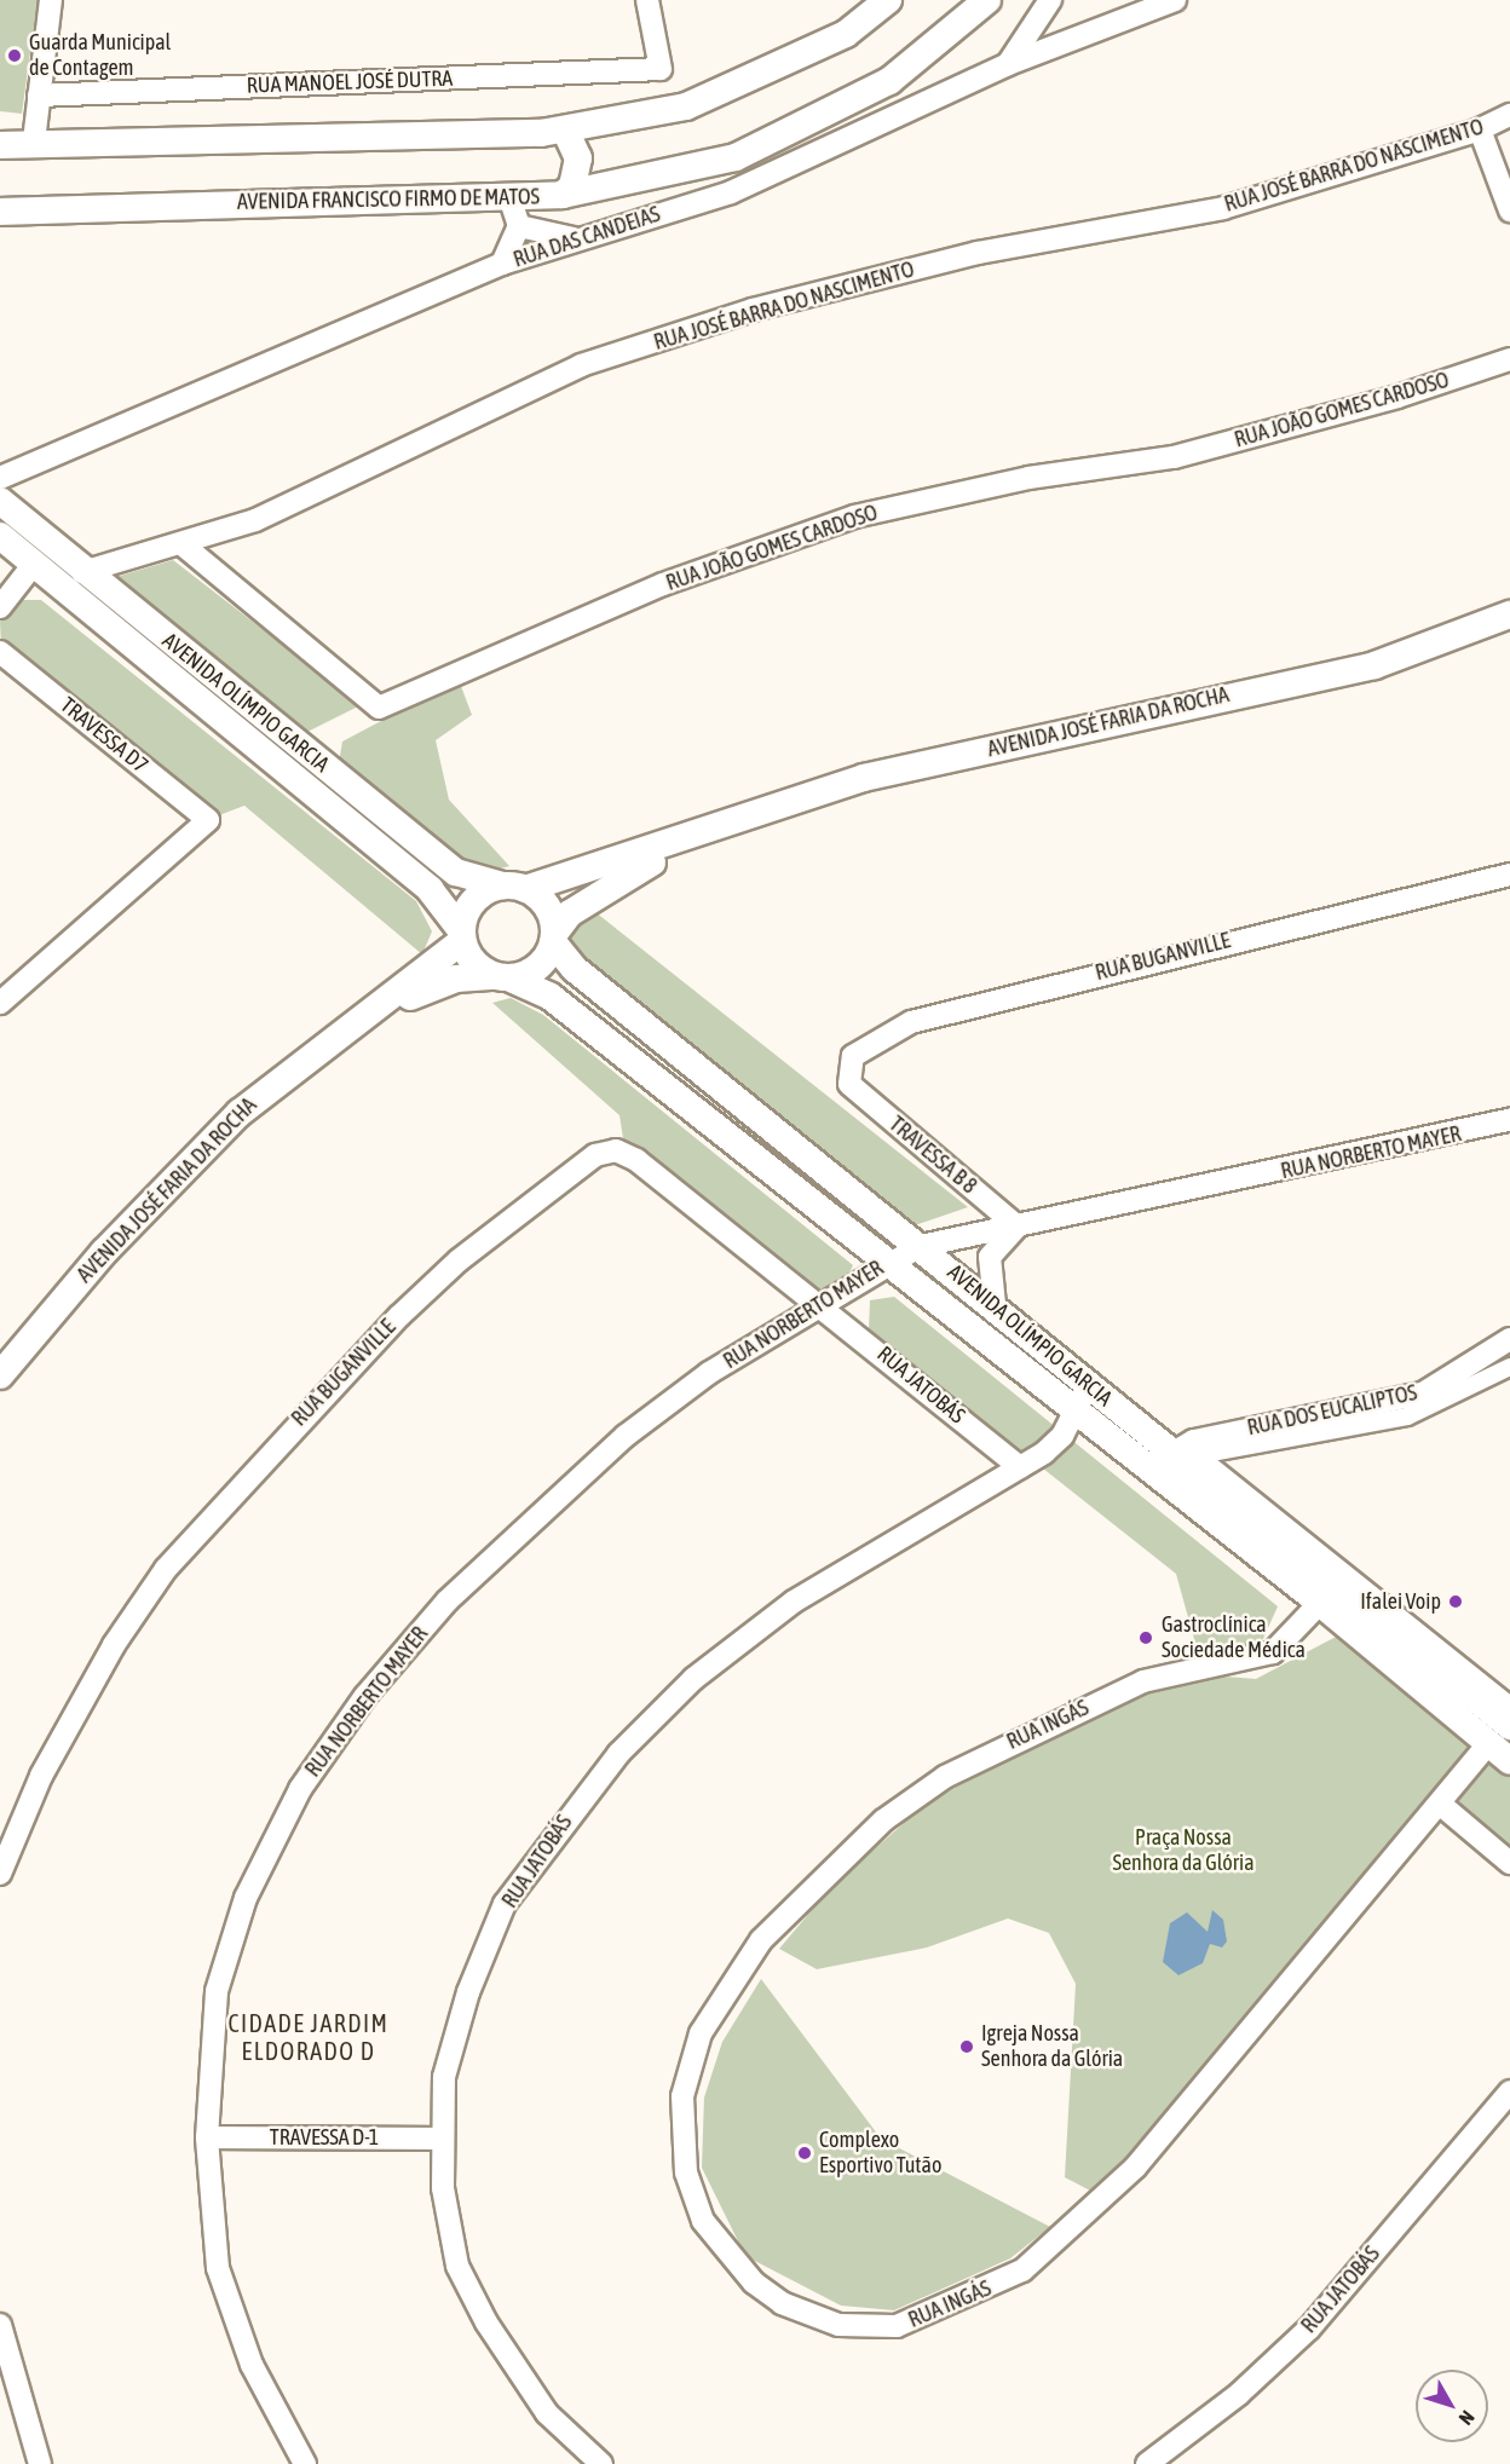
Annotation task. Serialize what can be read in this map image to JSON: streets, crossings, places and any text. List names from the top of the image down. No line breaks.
{"streets":{"street":["RUA MANOEL JOSÉ DUTRA","RUA JOSÉ BARRA DO NASCIMENTO","AVENIDA FRANCISCO FIRMO DE MATOS","RUA DAS CANDEIAS","RUA JOÃO GOMES CARDOSO","AVENIDA OLÍMPIO GARCIA","AVENIDA JOSÉ FARIA DA ROCHA","TRAVESSA D7","RUA BUGANVILLE","RUA NORBERTO MAYER","TRAVESSA B 8","RUA JATOBÁS","RUA DOS EUCALIPTOS","RUA INGÁS","TRAVESSA D-1"]},"crossings":[["RUA JOSÉ BARRA DO NASCIMENTO","RUA JOÃO GOMES CARDOSO"],["RUA JOSÉ BARRA DO NASCIMENTO","AVENIDA OLÍMPIO GARCIA"],["AVENIDA OLÍMPIO GARCIA","AVENIDA JOSÉ FARIA DA ROCHA"],["AVENIDA OLÍMPIO GARCIA","RUA NORBERTO MAYER"],["AVENIDA OLÍMPIO GARCIA","RUA JATOBÁS"],["AVENIDA OLÍMPIO GARCIA","RUA DOS EUCALIPTOS"],["AVENIDA OLÍMPIO GARCIA","RUA INGÁS"],["RUA BUGANVILLE","RUA NORBERTO MAYER"],["RUA BUGANVILLE","TRAVESSA B 8"],["RUA BUGANVILLE","RUA JATOBÁS"],["RUA NORBERTO MAYER","TRAVESSA B 8"],["RUA NORBERTO MAYER","RUA JATOBÁS"],["RUA NORBERTO MAYER","TRAVESSA D-1"],["RUA JATOBÁS","TRAVESSA D-1"]],"districts":["CIDADE JARDIM ELDORADO D"],"parks":["Praça Nossa Senhora da Glória"],"places":["Guarda Municipal de Contagem","Ifalei Voip","Gastroclínica Sociedade Médica","Igreja Nossa Senhora da Glória","Complexo Esportivo Tutão"],"north":"bottom right"}
